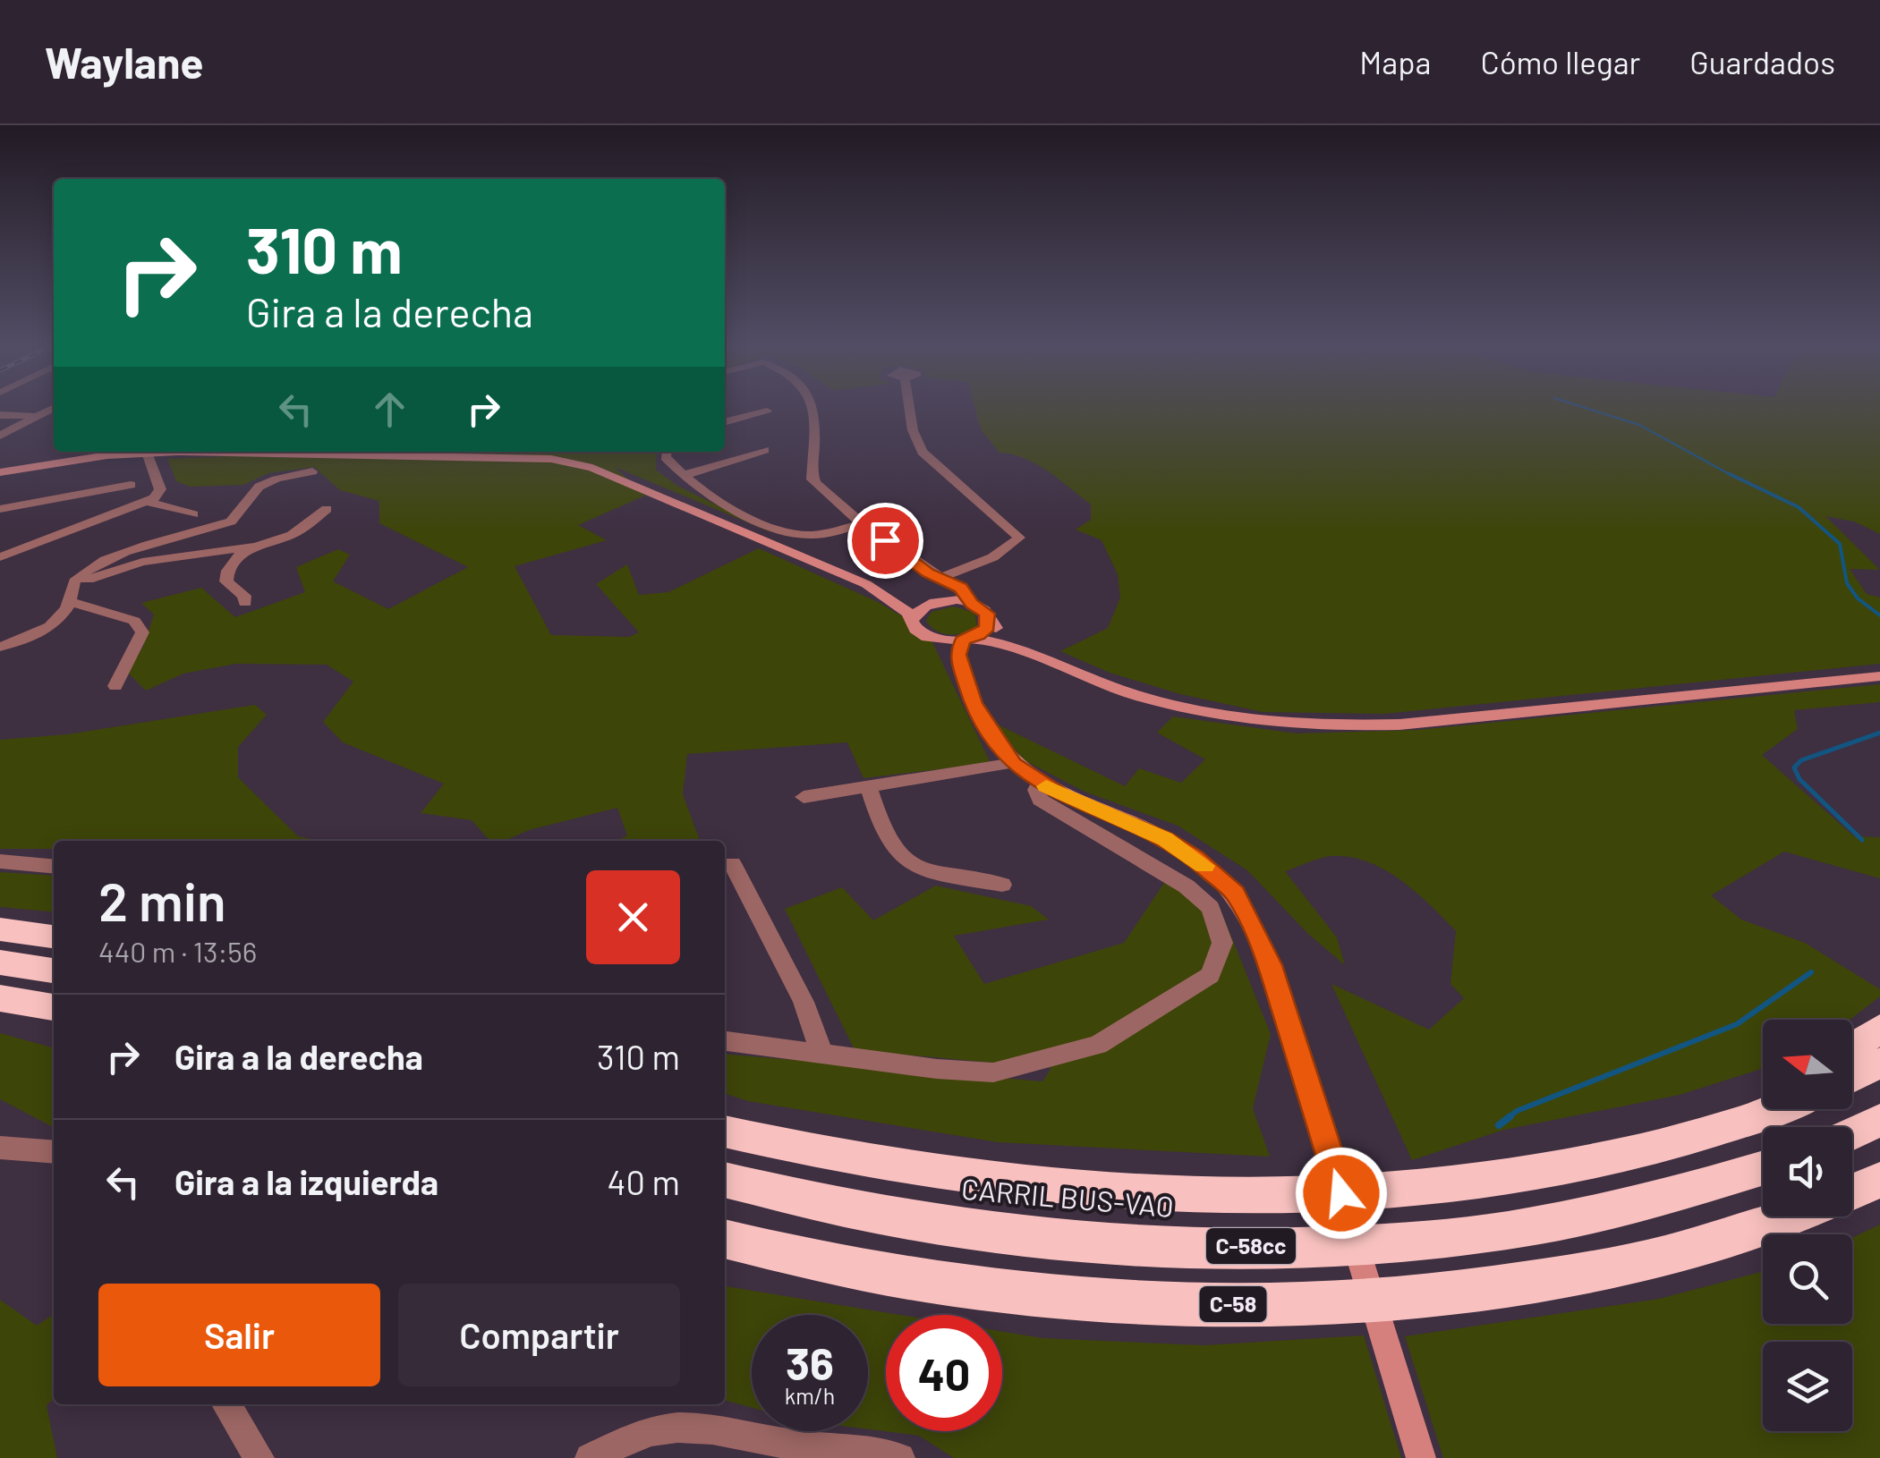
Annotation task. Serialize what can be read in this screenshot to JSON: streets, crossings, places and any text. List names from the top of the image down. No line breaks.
{"streets":{"highway":["CARRIL BUS-VAO","C-58cc","C-58"]},"north":"left","page":{"header":"Waylane","nav":["Mapa","Cómo llegar","Guardados"],"turn":["310 m","Gira a la derecha"],"heading":["2 min","440 m · 13:56"],"list":[{"name":"Gira a la derecha","value":"310 m"},{"name":"Gira a la izquierda","value":"40 m"}],"buttons":["Salir","Compartir"],"speed":"36 km/h","limit":"40"}}
